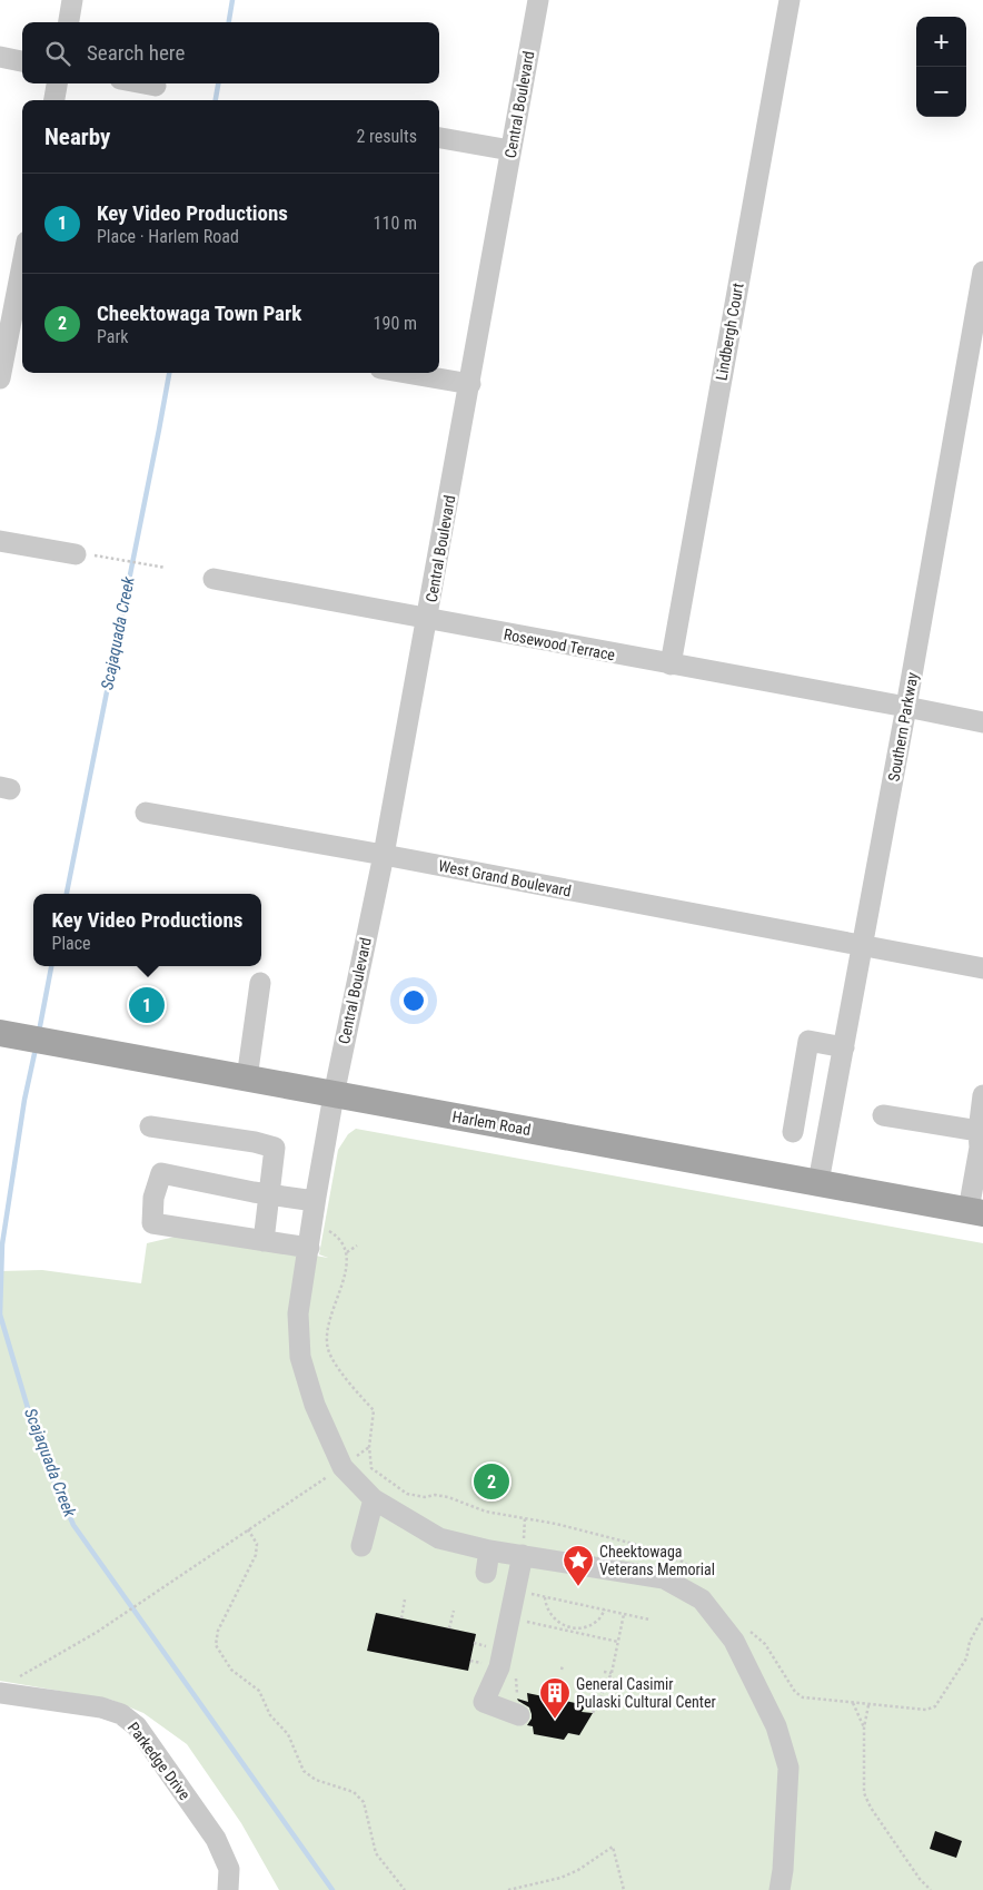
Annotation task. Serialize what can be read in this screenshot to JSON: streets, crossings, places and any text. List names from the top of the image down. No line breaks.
{"streets":{"main road":["Harlem Road"],"street":["Central Boulevard","Lindbergh Court","Rosewood Terrace","Southern Parkway","West Grand Boulevard","Parkedge Drive"]},"crossings":[["Central Boulevard","Rosewood Terrace"],["Central Boulevard","West Grand Boulevard"],["Central Boulevard","Harlem Road"],["Lindbergh Court","Rosewood Terrace"],["Rosewood Terrace","Southern Parkway"],["Southern Parkway","West Grand Boulevard"],["Southern Parkway","Harlem Road"]],"water":["Scajaquada Creek"],"places":{"place":["Cheektowaga Veterans Memorial"],"building":["General Casimir Pulaski Cultural Center"]},"page":{"map_buttons":["+","−"],"search":"Search here","heading":["Nearby","2 results"],"list":[{"mark":"1","name":"Key Video Productions","note":"Place · Harlem Road","value":"110 m"},{"mark":"2","name":"Cheektowaga Town Park","note":"Park","value":"190 m"}],"popup":["Key Video Productions","Place"],"pins":["1","2"]}}
